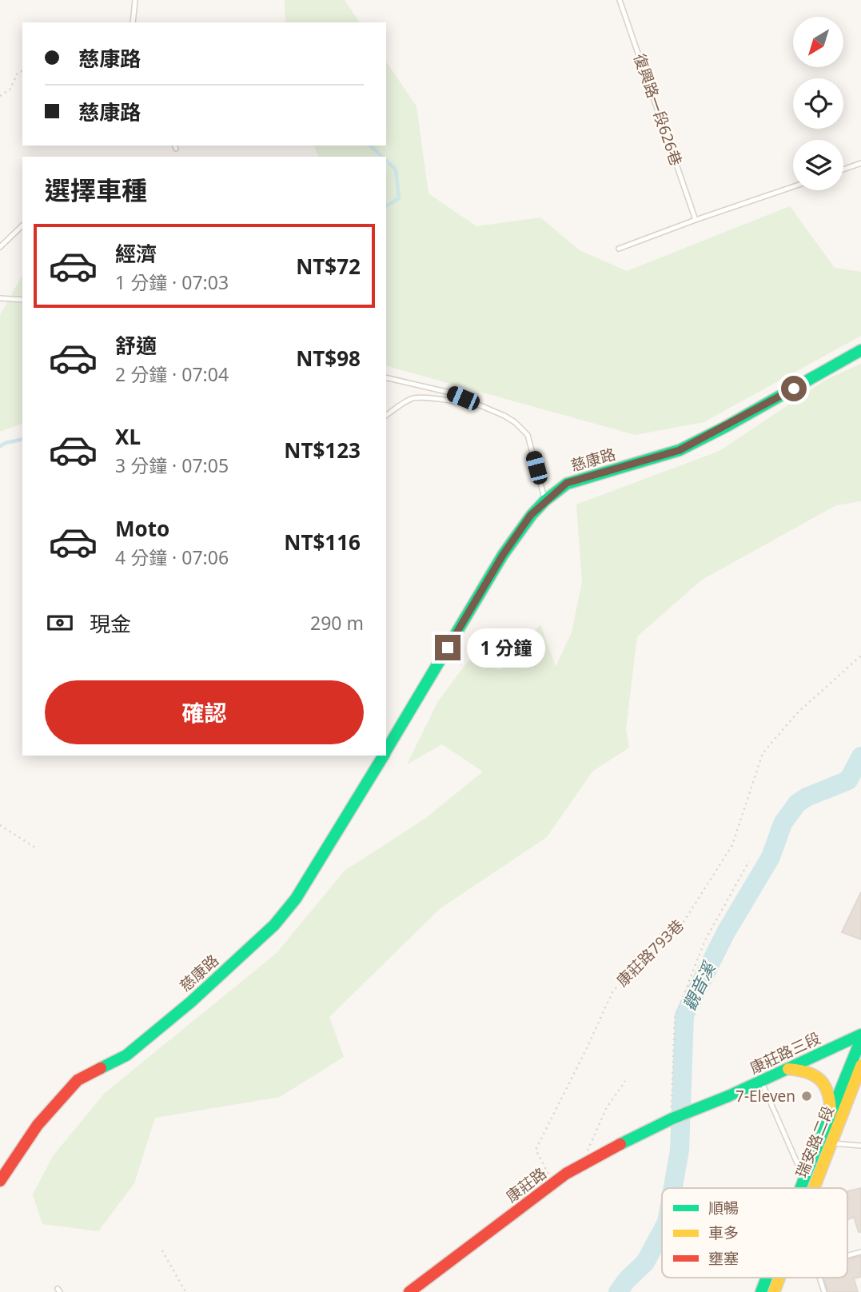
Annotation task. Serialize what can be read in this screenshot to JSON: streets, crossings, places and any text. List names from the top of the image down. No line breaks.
{"streets":{"street":["慈康路","康莊路三段","瑞安路二段","康莊路"],"lane":["復興路一段626巷"],"path":["康莊路793巷"]},"crossings":[["康莊路793巷","康莊路"],["康莊路三段","康莊路"]],"water":["觀音溪"],"places":["7-Eleven"],"legend":["順暢","車多","壅塞"],"north":"bottom left","page":{"banner":["慈康路","慈康路"],"heading":"選擇車種","list":[{"name":"經濟","note":"1 分鐘 · 07:03","value":"NT$72"},{"name":"舒適","note":"2 分鐘 · 07:04","value":"NT$98"},{"name":"XL","note":"3 分鐘 · 07:05","value":"NT$123"},{"name":"Moto","note":"4 分鐘 · 07:06","value":"NT$116"}],"pay":["現金","290 m"],"bubble":"1 分鐘","buttons":"確認"}}
